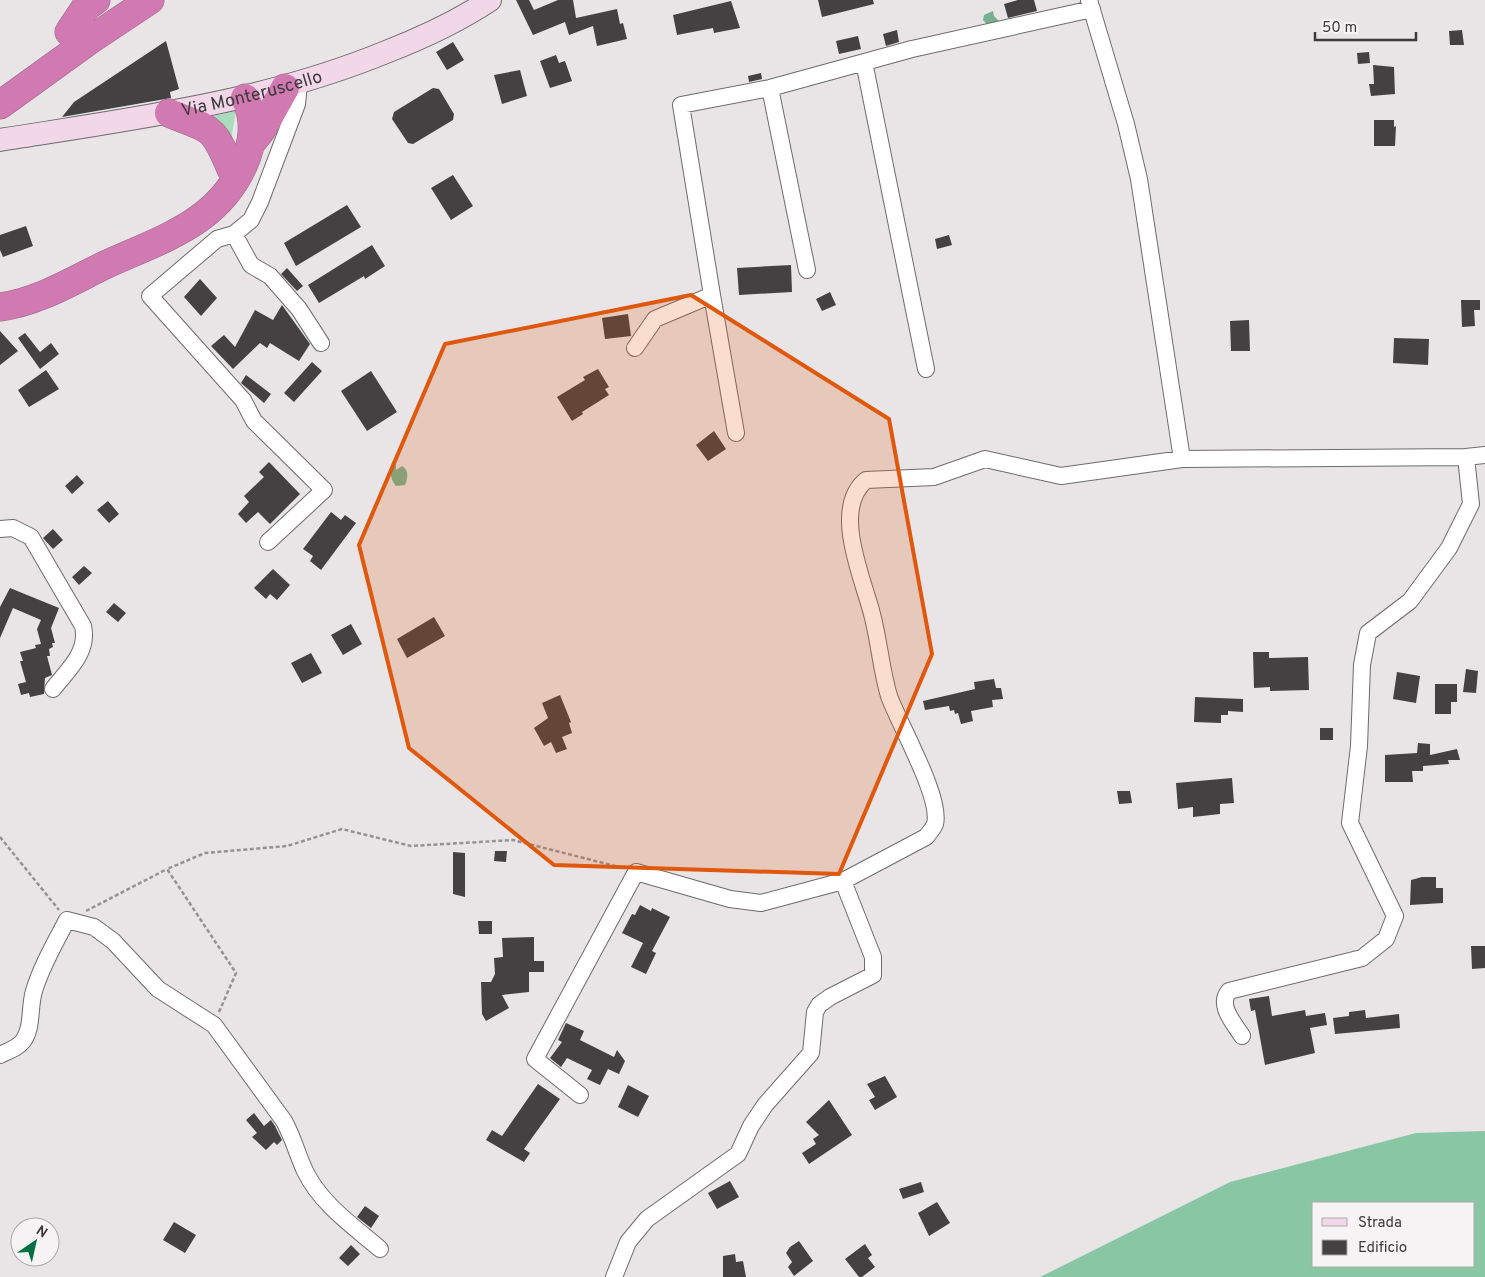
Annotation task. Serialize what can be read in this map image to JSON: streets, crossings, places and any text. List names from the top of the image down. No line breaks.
{"streets":{"street":["Via Monteruscello"]},"legend":["Strada","Edificio"],"scale_bar":"50 m","north":"top right"}
